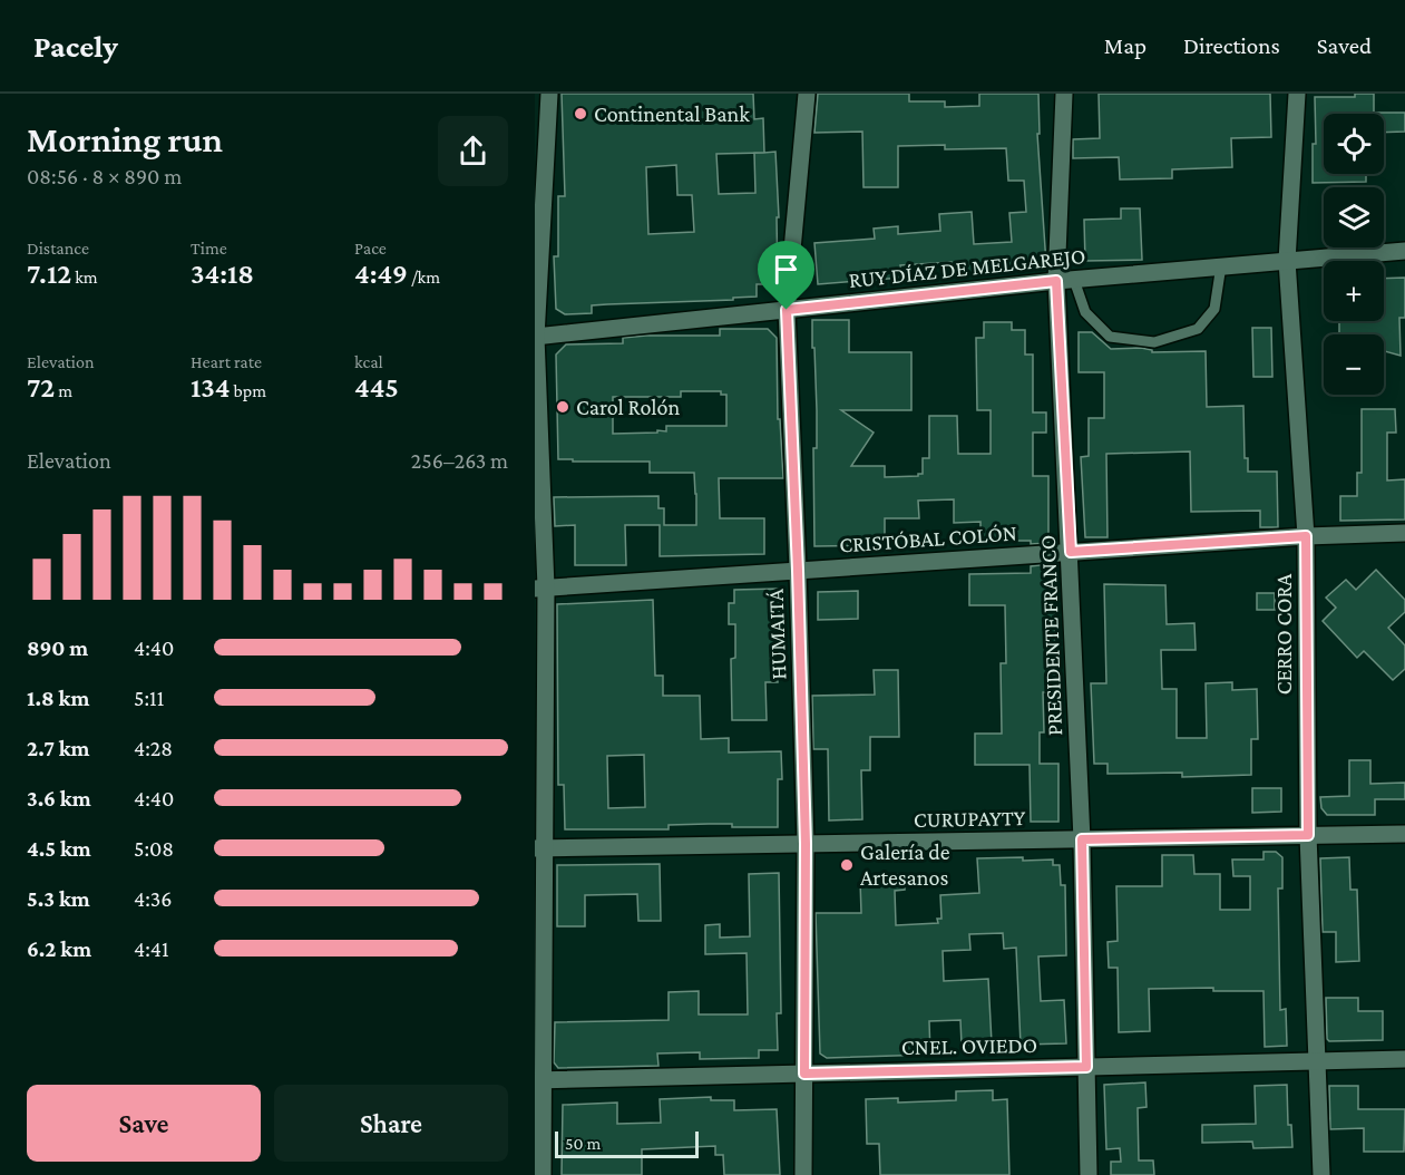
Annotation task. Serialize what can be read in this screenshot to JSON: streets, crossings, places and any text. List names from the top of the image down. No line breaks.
{"streets":{"street":["RUY DÍAZ DE MELGAREJO","CRISTÓBAL COLÓN","HUMAITÁ","CERRO CORA","PRESIDENTE FRANCO","CURUPAYTY","CNEL. OVIEDO"]},"crossings":[["RUY DÍAZ DE MELGAREJO","HUMAITÁ"],["RUY DÍAZ DE MELGAREJO","CERRO CORA"],["RUY DÍAZ DE MELGAREJO","PRESIDENTE FRANCO"],["CRISTÓBAL COLÓN","HUMAITÁ"],["CRISTÓBAL COLÓN","CERRO CORA"],["CRISTÓBAL COLÓN","PRESIDENTE FRANCO"],["HUMAITÁ","CURUPAYTY"],["HUMAITÁ","CNEL. OVIEDO"],["CERRO CORA","CURUPAYTY"],["CERRO CORA","CNEL. OVIEDO"],["PRESIDENTE FRANCO","CURUPAYTY"],["PRESIDENTE FRANCO","CNEL. OVIEDO"]],"places":["Continental Bank","Carol Rolón","Galería de Artesanos"],"scale_bar":"50 m","page":{"header":"Pacely","nav":["Map","Directions","Saved"],"heading":["Morning run","08:56 · 8 × 890 m"],"map_buttons":["+","−"],"stats":[["Distance","7.12 km"],["Time","34:18"],["Pace","4:49 /km"],["Elevation","72 m"],["Heart rate","134 bpm"],["kcal","445"]],"chart":["Elevation","256–263 m"],"list":[{"name":"890 m","note":"4:40"},{"name":"1.8 km","note":"5:11"},{"name":"2.7 km","note":"4:28"},{"name":"3.6 km","note":"4:40"},{"name":"4.5 km","note":"5:08"},{"name":"5.3 km","note":"4:36"},{"name":"6.2 km","note":"4:41"}],"buttons":["Save","Share"],"scale":"50 m"}}
